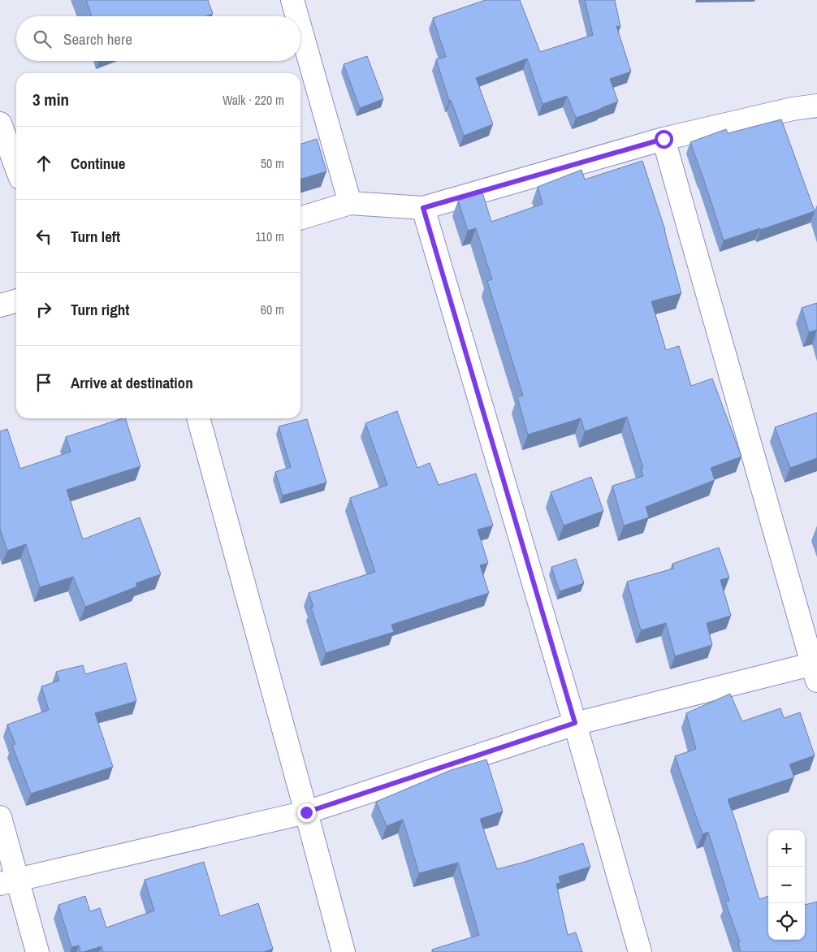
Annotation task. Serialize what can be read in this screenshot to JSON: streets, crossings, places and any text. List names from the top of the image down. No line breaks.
{"page":{"search":"Search here","heading":["3 min","Walk · 220 m"],"list":[["Continue","50 m"],["Turn left","110 m"],["Turn right","60 m"],"Arrive at destination"],"map_buttons":["+","−"]}}
